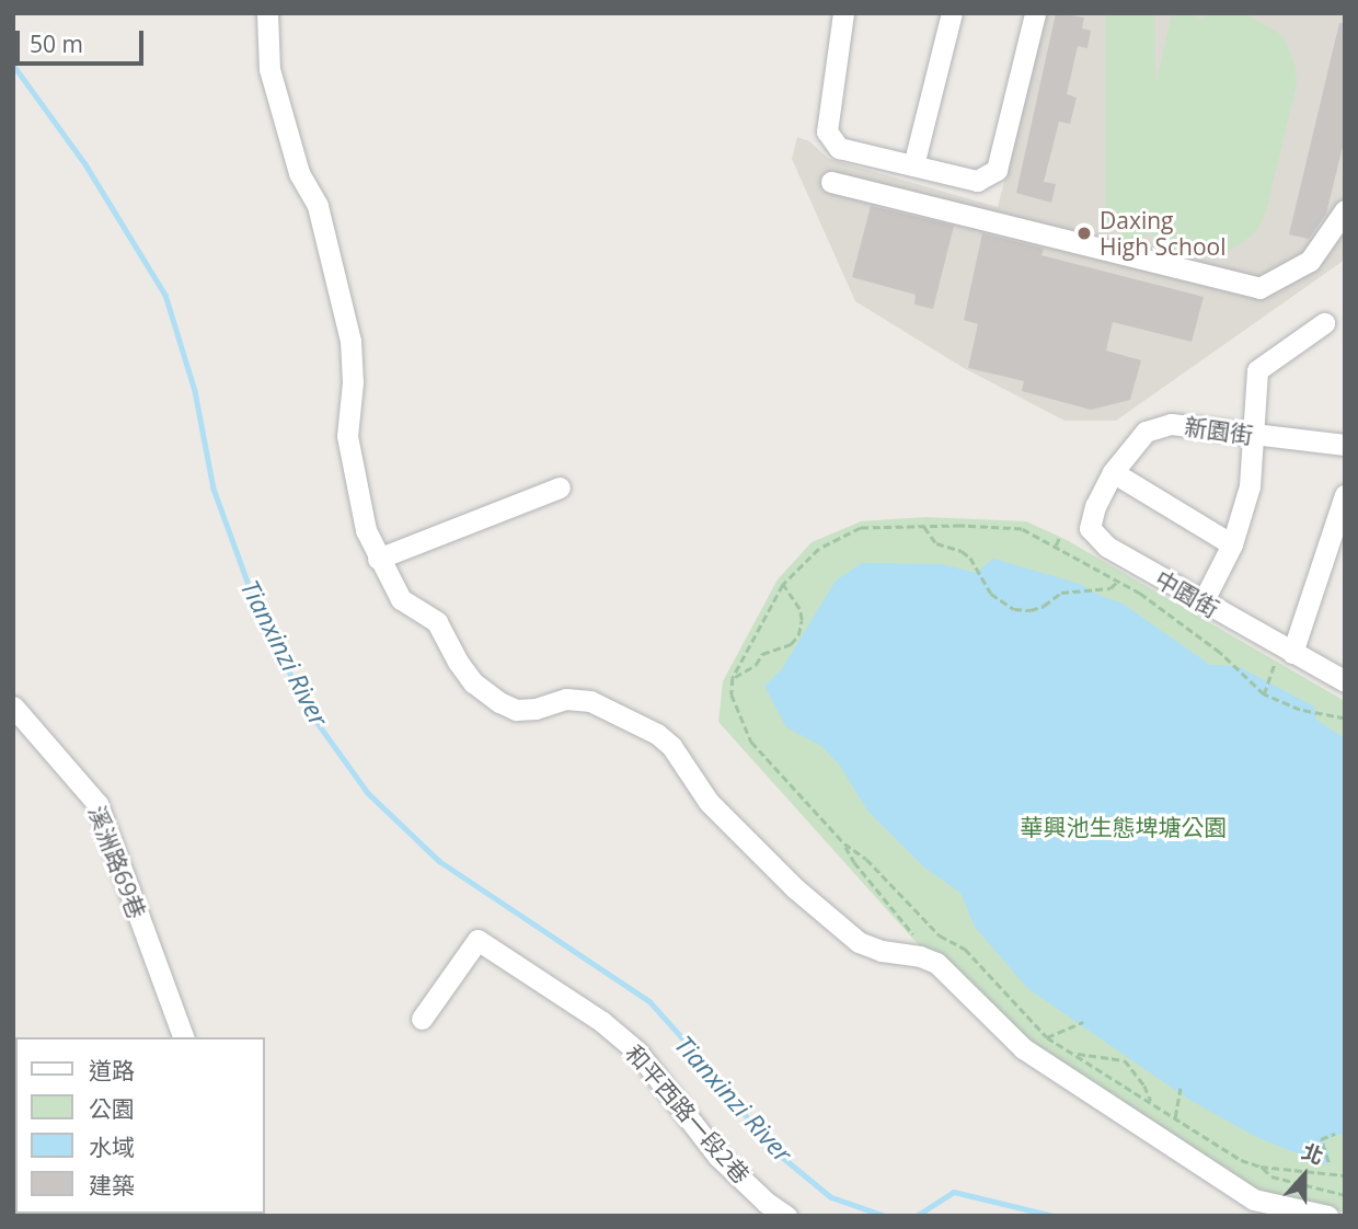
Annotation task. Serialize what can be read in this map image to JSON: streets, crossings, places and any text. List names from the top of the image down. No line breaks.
{"streets":{"street":["新園街","中園街","溪洲路69巷","和平西路一段2巷"]},"crossings":[["新園街","中園街"]],"water":["Tianxinzi River"],"parks":["華興池生態埤塘公園"],"places":["Daxing High School"],"legend":["道路","公園","水域","建築"],"scale_bar":"50 m","north":"top"}
